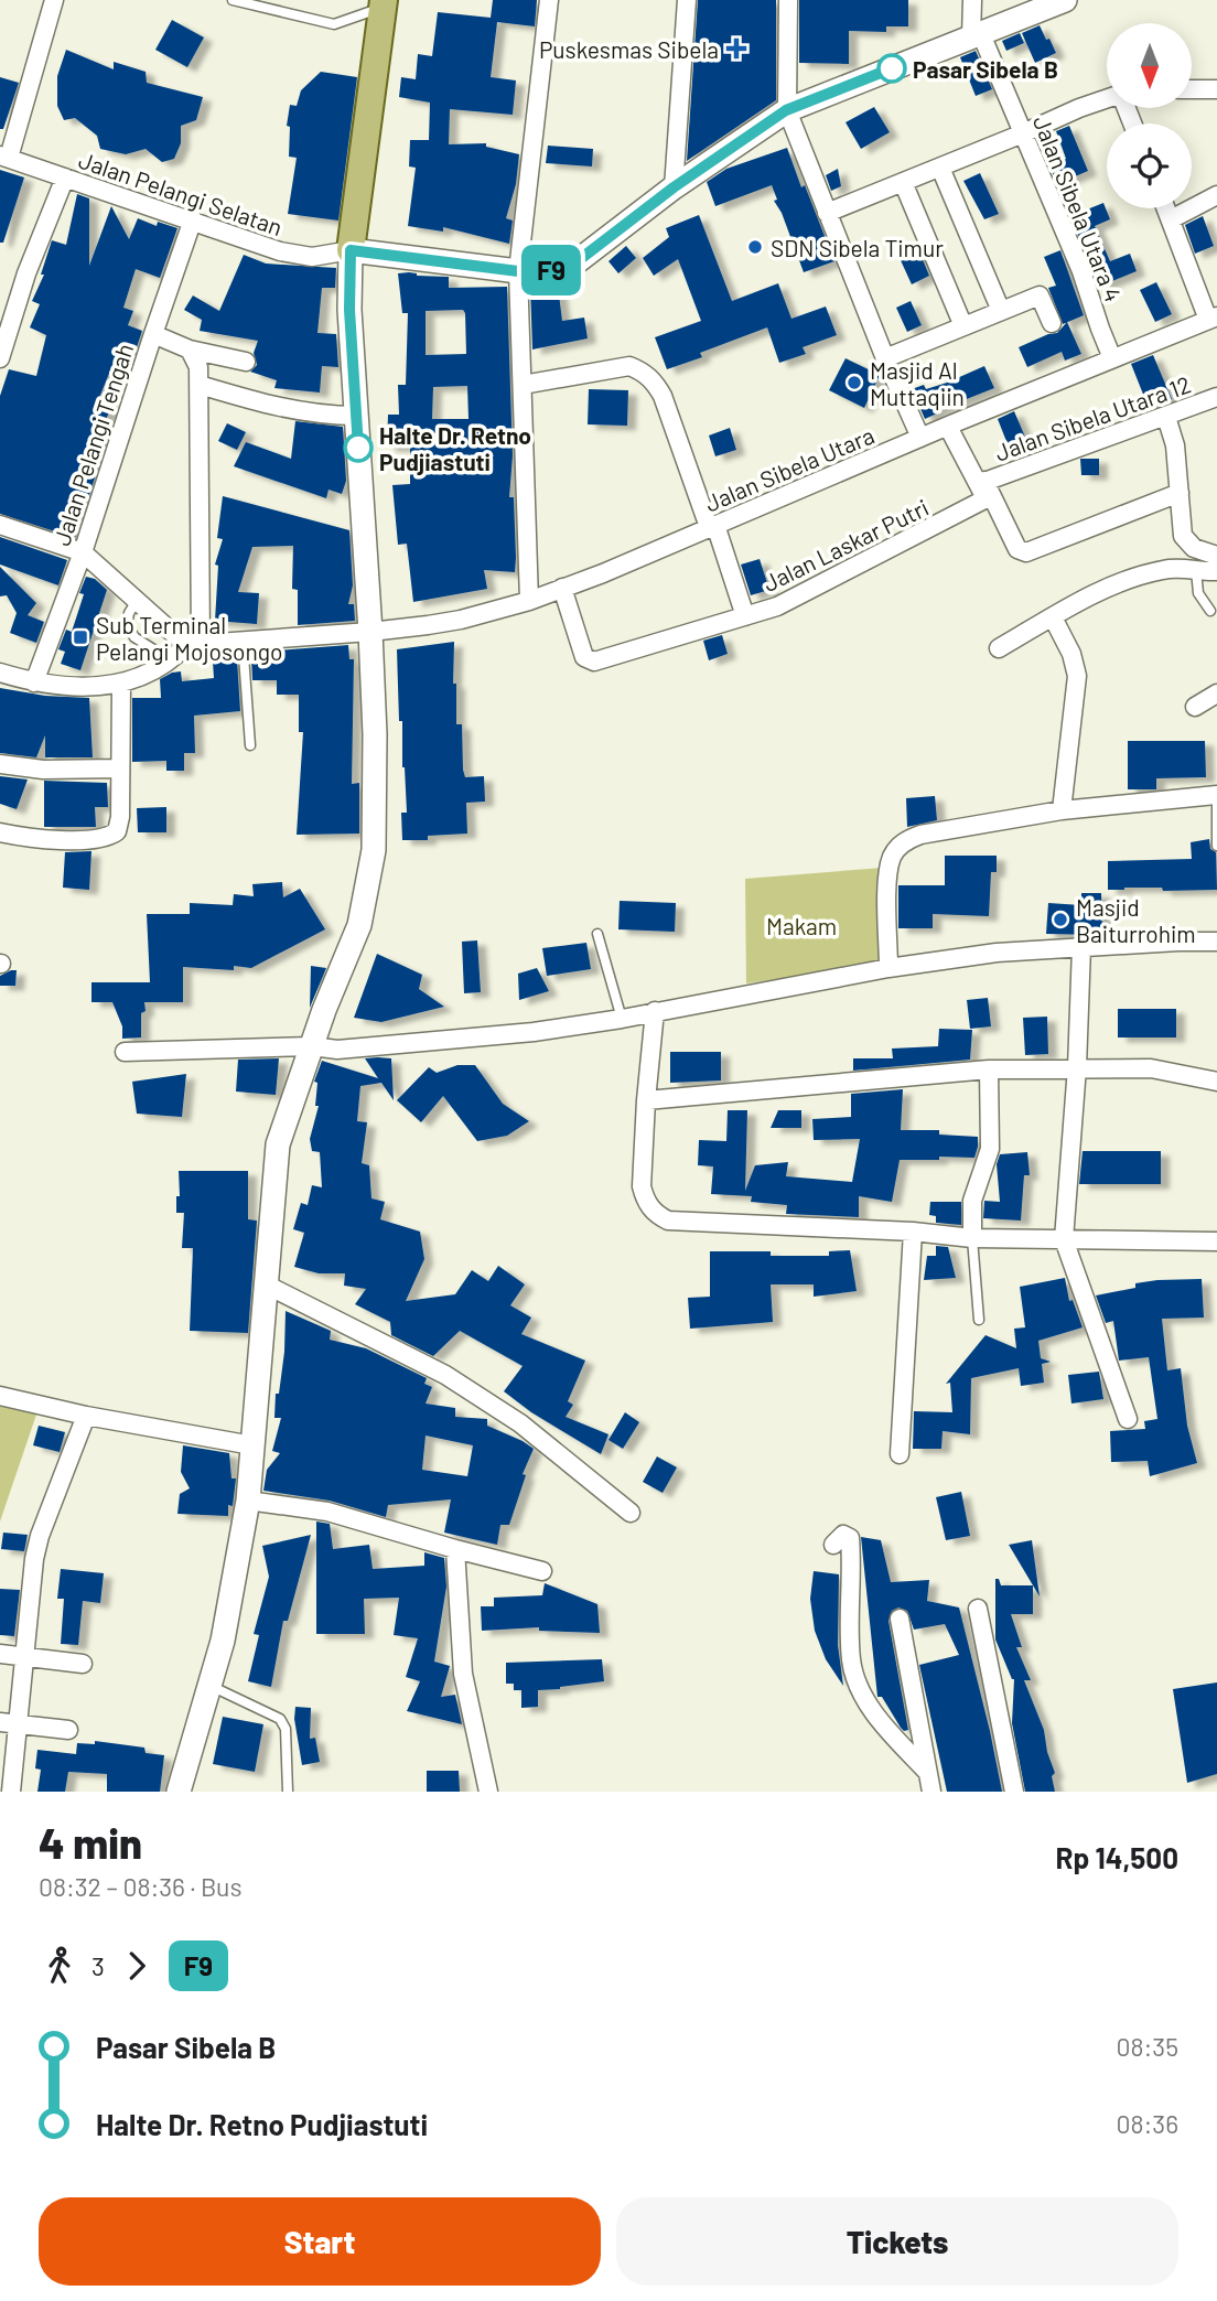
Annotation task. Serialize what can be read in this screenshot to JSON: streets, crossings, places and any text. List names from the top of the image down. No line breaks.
{"streets":{"street":["Jalan Pelangi Selatan","Jalan Sibela Utara 4","Jalan Sibela Utara 12","Jalan Pelangi Tengah","Jalan Sibela Utara","Jalan Laskar Putri"]},"crossings":[["Jalan Pelangi Selatan","Jalan Pelangi Tengah"],["Jalan Sibela Utara 4","Jalan Sibela Utara"],["Jalan Sibela Utara","Jalan Laskar Putri"]],"parks":["Makam"],"places":{"health":["Puskesmas Sibela"],"other":["Pasar Sibela B","SDN Sibela Timur","Masjid Al Muttaqiin","Halte Dr. Retno Pudjiastuti","Masjid Baiturrohim"],"transit":["Sub Terminal Pelangi Mojosongo"]},"lines":["bus line F9"],"north":"bottom","page":{"on_map":"F9","heading":["4 min","08:32 – 08:36 · Bus","Rp 14,500"],"legs":["3","F9"],"list":[{"name":"Pasar Sibela B","value":"08:35"},{"name":"Halte Dr. Retno Pudjiastuti","value":"08:36"}],"buttons":["Start","Tickets"]}}
